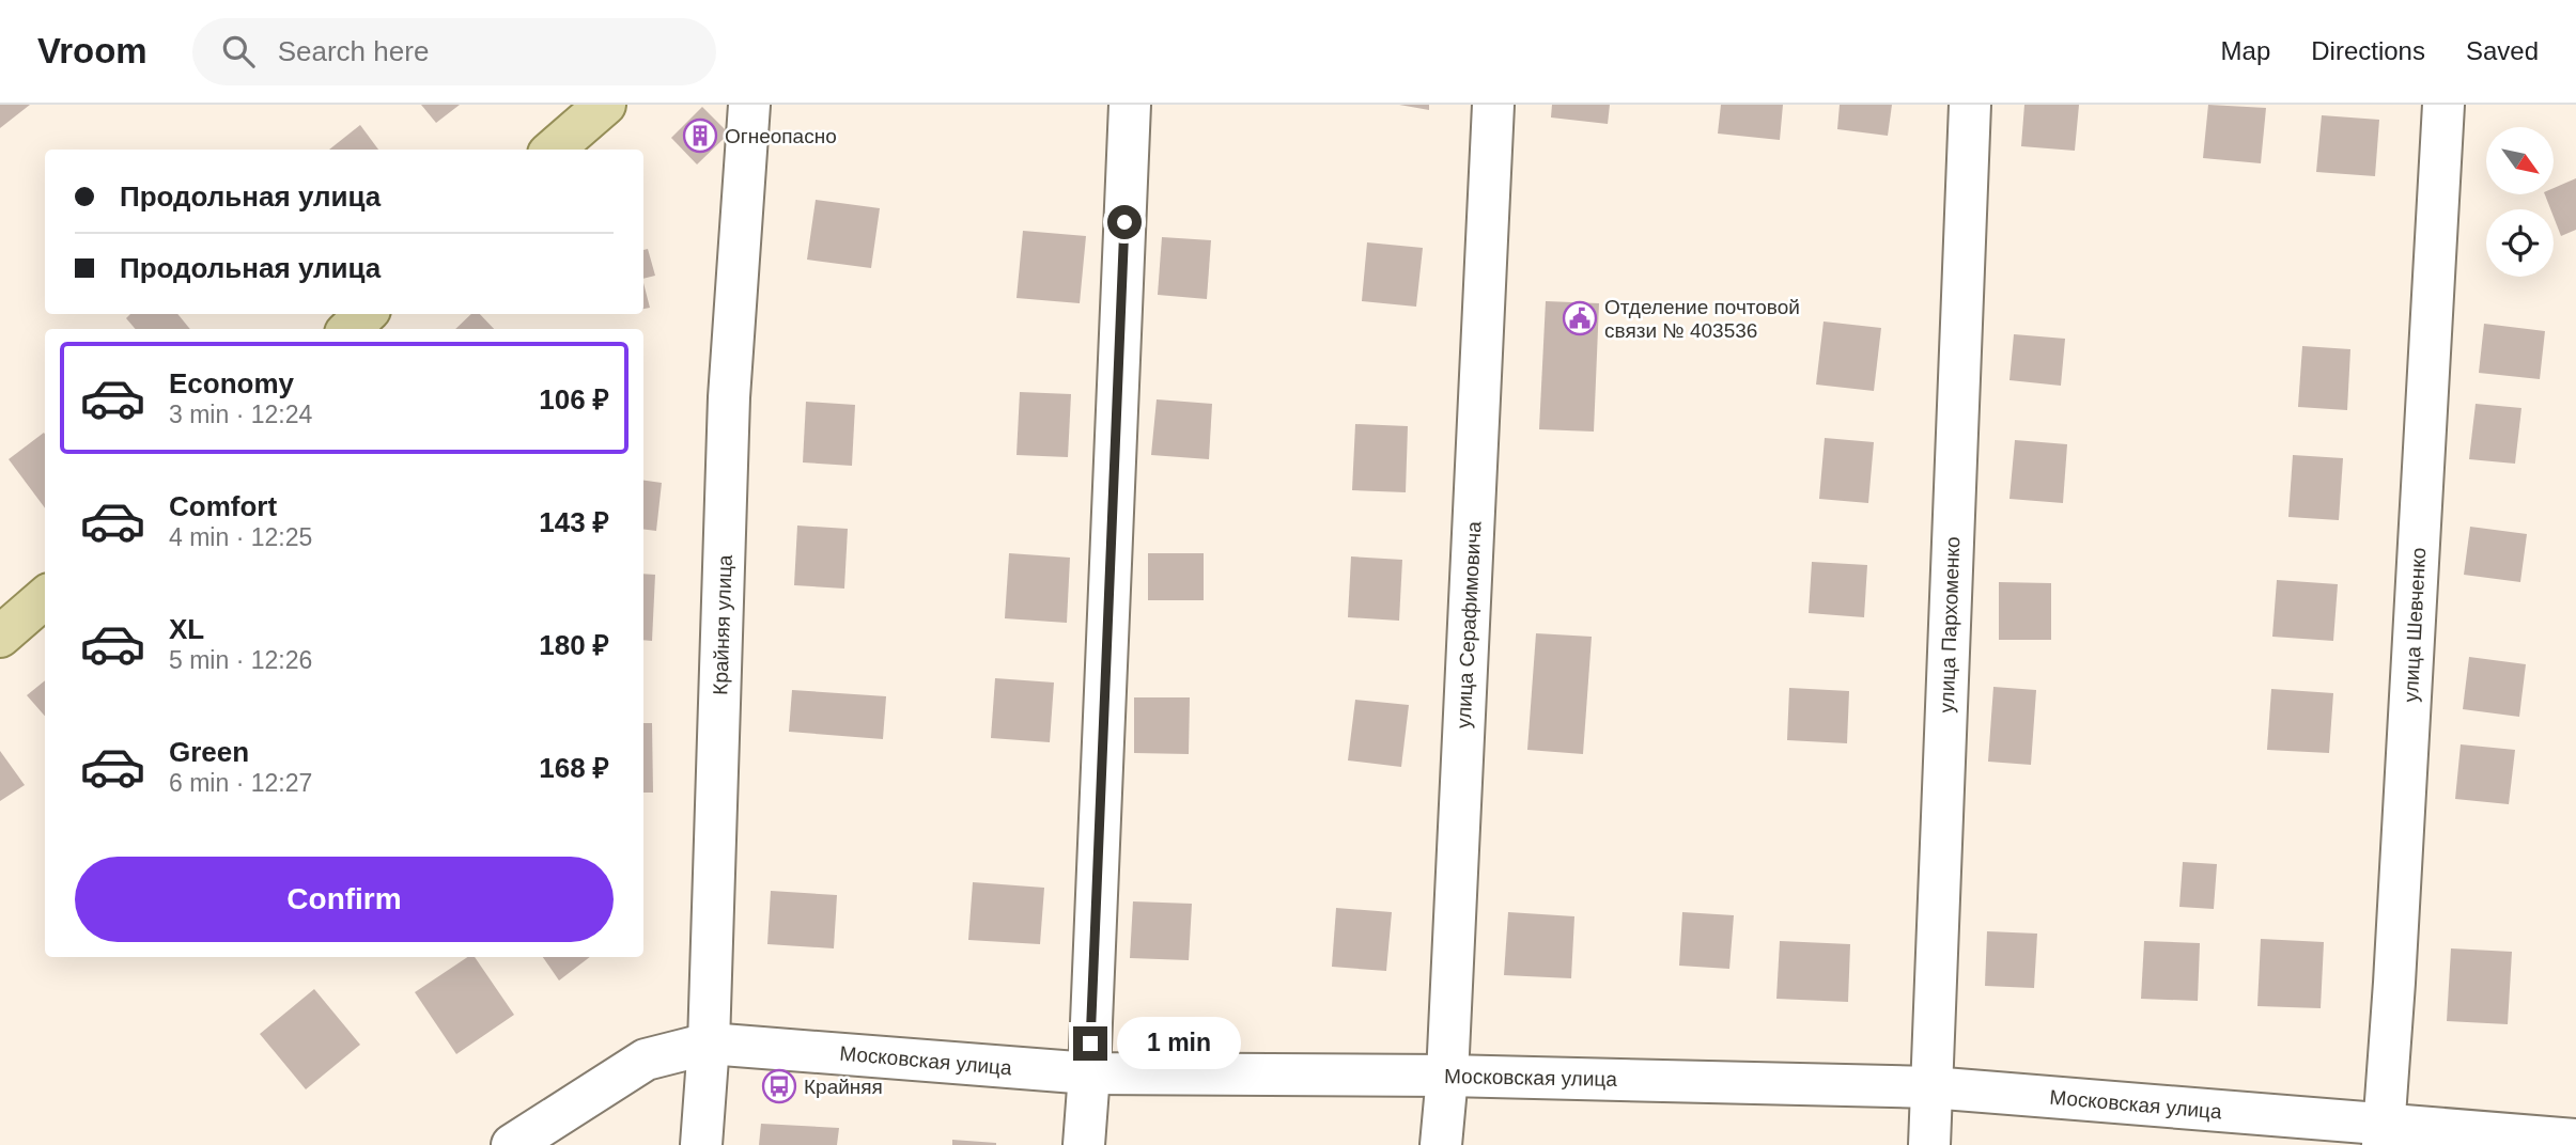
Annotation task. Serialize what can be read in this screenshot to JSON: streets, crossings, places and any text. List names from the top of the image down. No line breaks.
{"streets":{"street":["Крайняя улица","улица Серафимовича","улица Пархоменко","улица Шевченко","Московская улица"]},"crossings":[["Крайняя улица","Московская улица"],["улица Серафимовича","Московская улица"],["улица Пархоменко","Московская улица"],["улица Шевченко","Московская улица"]],"places":{"building":["Огнеопасно"],"public building":["Отделение почтовой связи № 403536"],"bus stop":["Крайняя"]},"north":"bottom right","page":{"header":"Vroom","search":"Search here","nav":["Map","Directions","Saved"],"banner":["Продольная улица","Продольная улица"],"list":[{"name":"Economy","note":"3 min · 12:24","value":"106 ₽"},{"name":"Comfort","note":"4 min · 12:25","value":"143 ₽"},{"name":"XL","note":"5 min · 12:26","value":"180 ₽"},{"name":"Green","note":"6 min · 12:27","value":"168 ₽"}],"buttons":"Confirm","bubble":"1 min"}}
